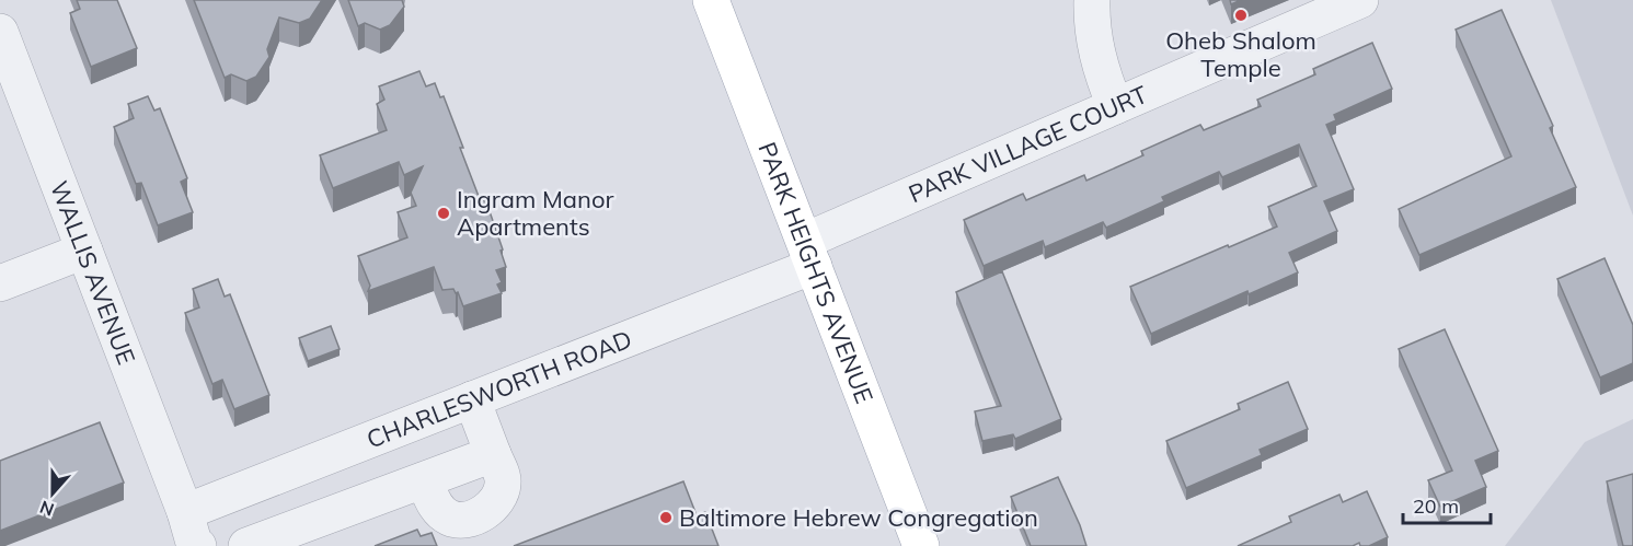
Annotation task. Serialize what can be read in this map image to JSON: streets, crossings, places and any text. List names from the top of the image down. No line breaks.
{"streets":{"main road":["PARK HEIGHTS AVENUE"],"street":["PARK VILLAGE COURT","WALLIS AVENUE","CHARLESWORTH ROAD"]},"crossings":[["PARK VILLAGE COURT","PARK HEIGHTS AVENUE"],["PARK VILLAGE COURT","CHARLESWORTH ROAD"],["WALLIS AVENUE","CHARLESWORTH ROAD"],["PARK HEIGHTS AVENUE","CHARLESWORTH ROAD"]],"places":["Oheb Shalom Temple","Ingram Manor Apartments","Baltimore Hebrew Congregation"],"scale_bar":"20 m","north":"bottom"}
